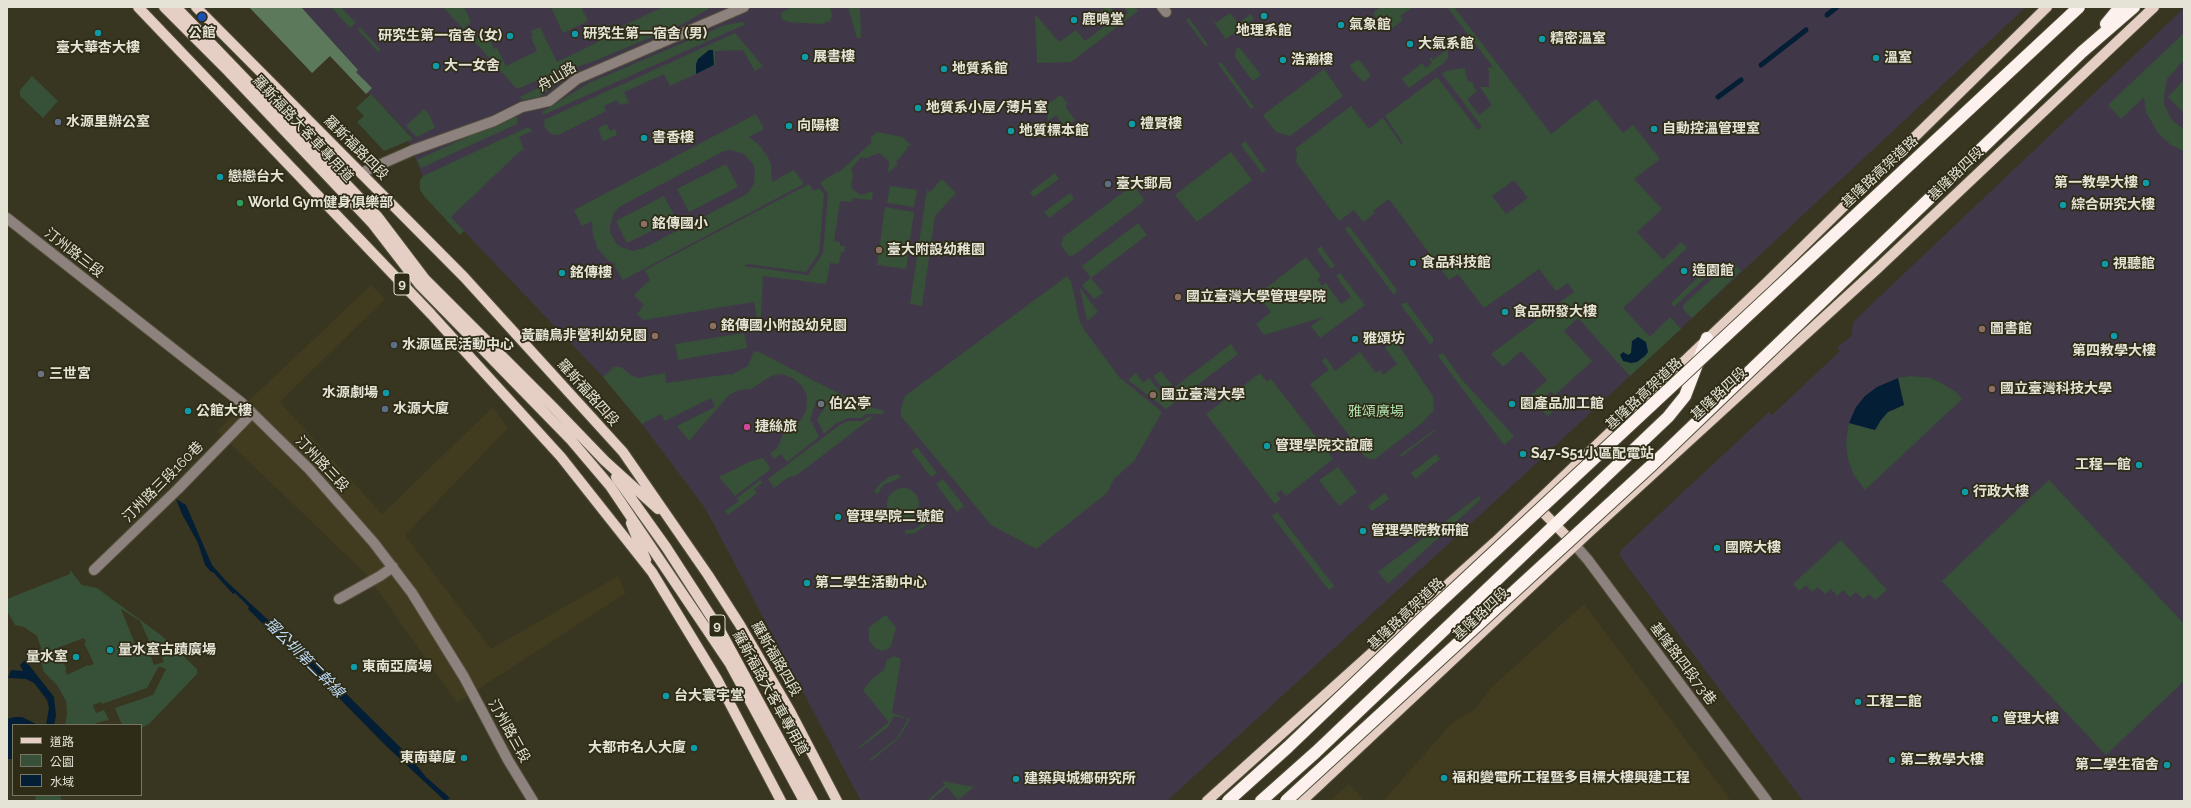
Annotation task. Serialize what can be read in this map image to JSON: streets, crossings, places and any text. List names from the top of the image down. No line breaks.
{"streets":{"highway":["基隆路高架道路"],"main road":["羅斯福路大客車專用道","羅斯福路四段","基隆路四段","9"],"street":["舟山路","汀州路三段","汀州路三段160巷","基隆路四段73巷"]},"crossings":[["舟山路","羅斯福路四段"],["羅斯福路大客車專用道","羅斯福路四段"],["羅斯福路大客車專用道","9"],["基隆路四段","基隆路四段73巷"],["汀州路三段","汀州路三段160巷"]],"water":["瑠公圳第二幹線"],"parks":["雅頌廣場"],"places":["地理系館","公館","鹿鳴堂","氣象館","臺大華杏大樓","研究生第一宿舍 (男)","研究生第一宿舍 (女)","精密溫室","大氣系館","展書樓","溫室","浩瀚樓","大一女舍","地質系館","地質系小屋/薄片室","水源里辦公室","禮賢樓","向陽樓","自動控溫管理室","地質標本館","書香樓","戀戀台大","第一教學大樓","臺大郵局","World Gym健身俱樂部","綜合研究大樓","銘傳國小","臺大附設幼稚園","食品科技館","視聽館","造園館","銘傳樓","國立臺灣大學管理學院","食品研發大樓","銘傳國小附設幼兒園","圖書館","黃鸝鳥非營利幼兒園","第四教學大樓","雅頌坊","水源區民活動中心","三世宮","國立臺灣科技大學","水源劇場","國立臺灣大學","伯公亭","園產品加工館","水源大廈","公館大樓","捷絲旅","管理學院交誼廳","S47-S51小區配電站","工程一館","行政大樓","管理學院二號館","管理學院教研館","國際大樓","第二學生活動中心","量水室古蹟廣場","量水室","東南亞廣場","台大寰宇堂","工程二館","管理大樓","大都市名人大廈","東南華廈","第二教學大樓","第二學生宿舍","福和變電所工程暨多目標大樓興建工程","建築與城鄉研究所"],"legend":["道路","公園","水域"]}
